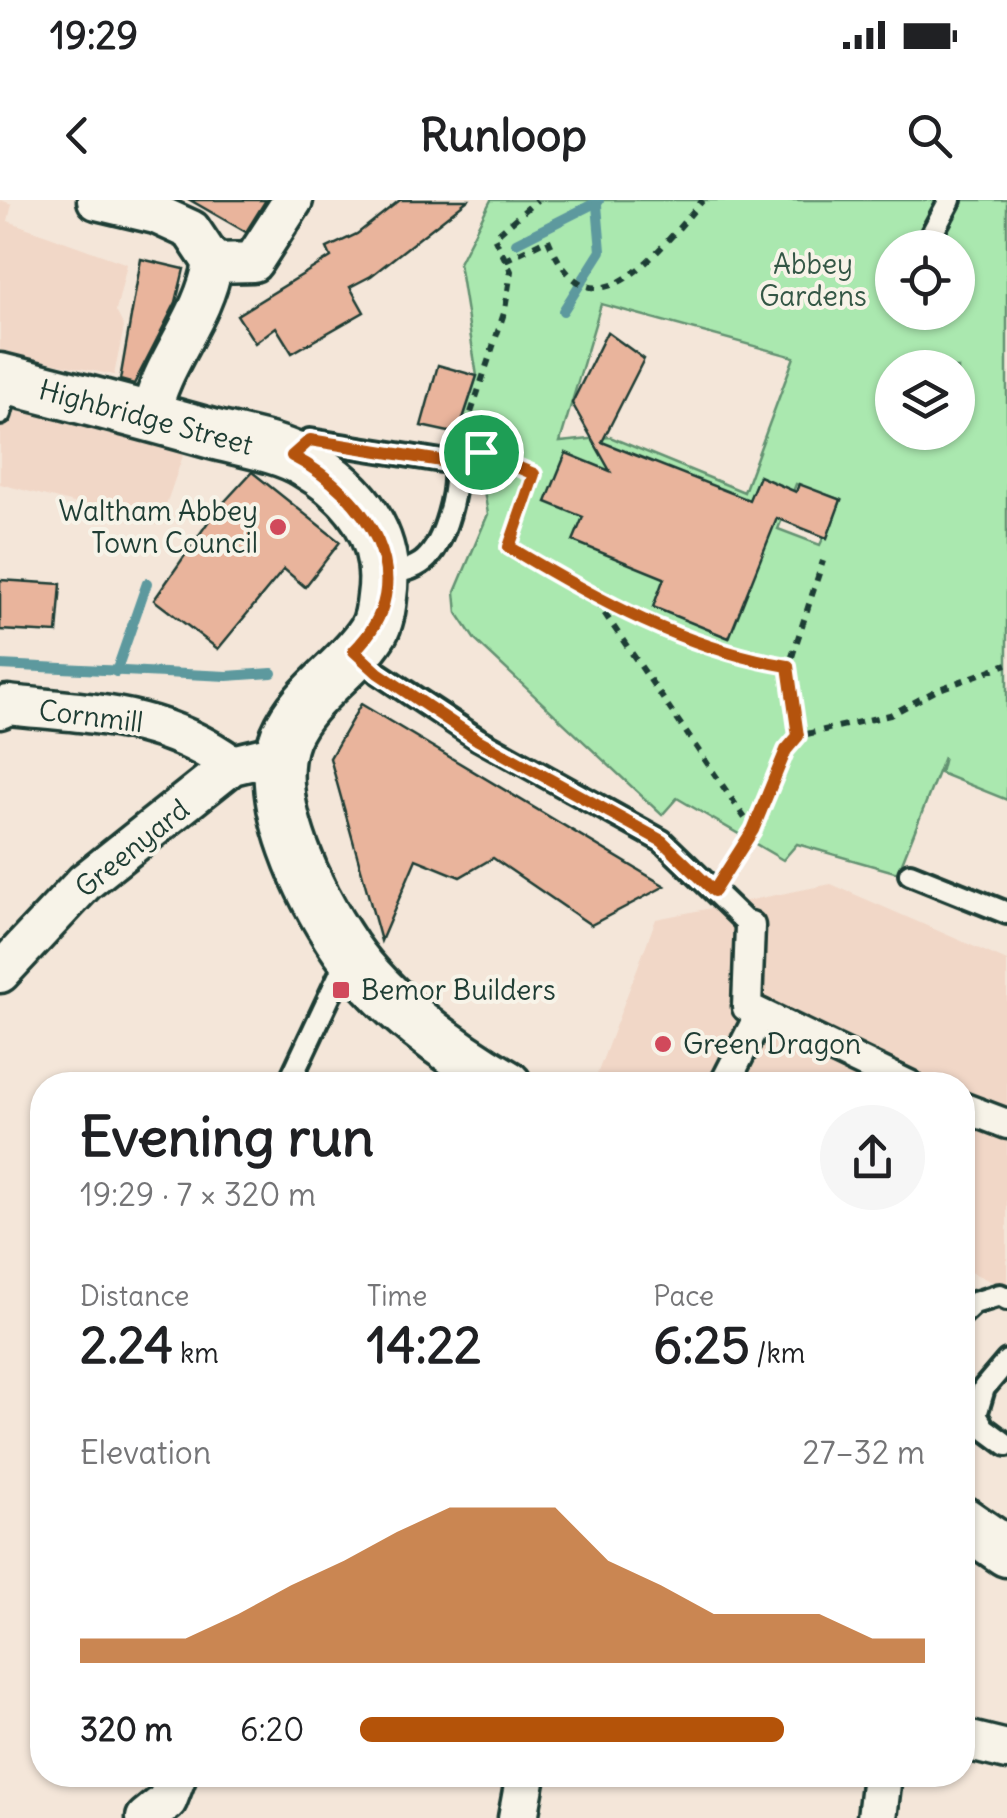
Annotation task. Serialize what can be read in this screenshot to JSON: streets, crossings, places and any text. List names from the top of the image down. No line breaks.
{"streets":{"street":["Highbridge Street","Cornmill","Greenyard"]},"crossings":[["Cornmill","Greenyard"]],"parks":["Abbey Gardens"],"places":{"other":["Waltham Abbey Town Council","Green Dragon"],"transit":["Bemor Builders"]},"page":{"status":"19:29","header":"Runloop","heading":["Evening run","19:29 · 7 × 320 m"],"stats":[["Distance","2.24 km"],["Time","14:22"],["Pace","6:25 /km"]],"chart":["Elevation","27–32 m"],"list":[{"name":"320 m","note":"6:20"}]}}
